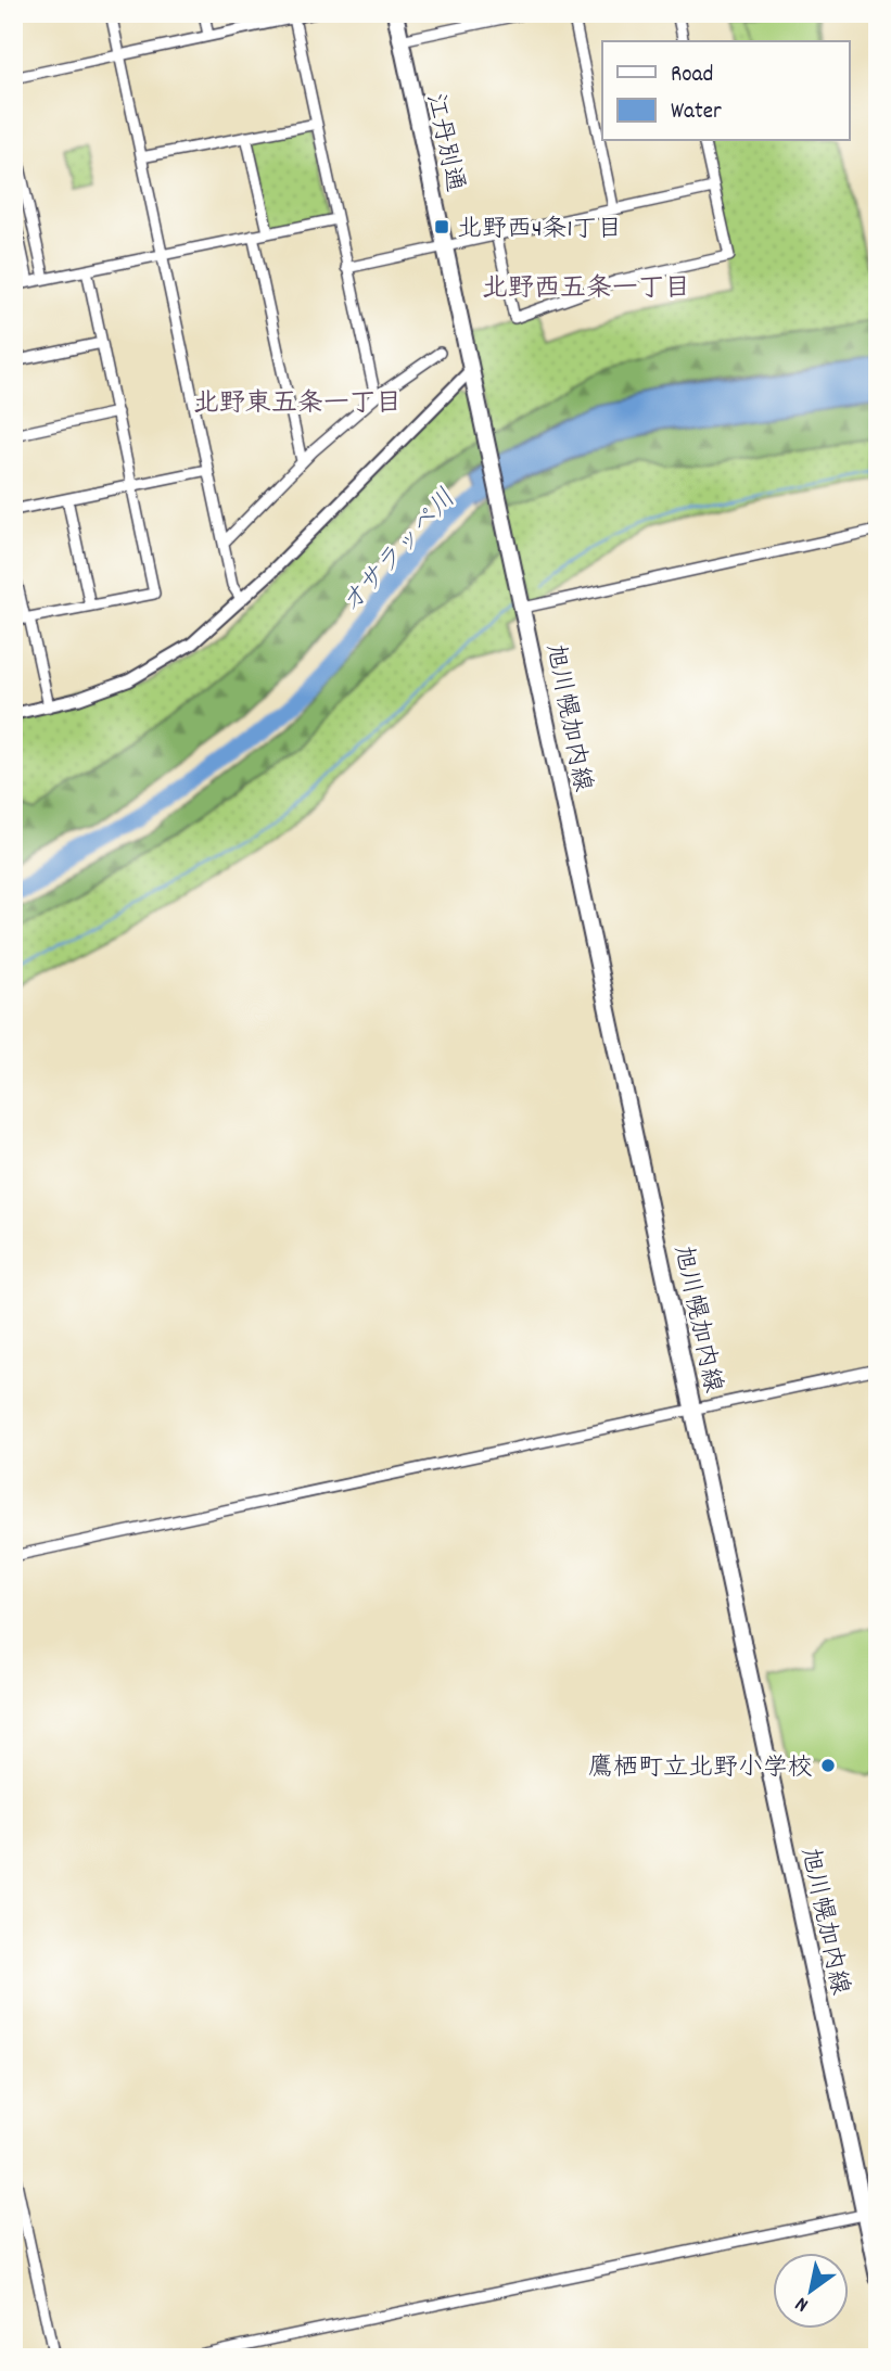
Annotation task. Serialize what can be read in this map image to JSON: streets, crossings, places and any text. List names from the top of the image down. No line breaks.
{"streets":{"main road":["江丹別通","旭川幌加内線"]},"crossings":[["江丹別通","旭川幌加内線"]],"districts":["北野西五条一丁目","北野東五条一丁目"],"water":["オサラッペ川"],"places":{"transit":["北野西4条1丁目"],"other":["鷹栖町立北野小学校"]},"legend":["Road","Water"],"north":"bottom left"}
